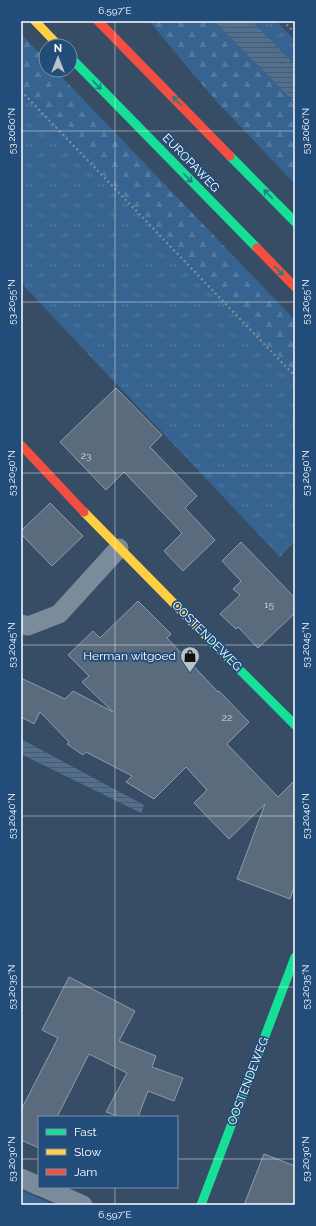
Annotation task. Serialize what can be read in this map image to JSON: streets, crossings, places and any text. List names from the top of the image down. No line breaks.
{"streets":{"main road":["EUROPAWEG","OOSTENDEWEG"]},"places":{"shop":["Herman witgoed"]},"house_numbers":["23","15","22"],"legend":["Fast","Slow","Jam"],"north":"top","coordinates":["6.597°E","53.2060°N","53.2055°N","53.2050°N","53.2045°N","53.2040°N","53.2035°N","53.2030°N"]}
